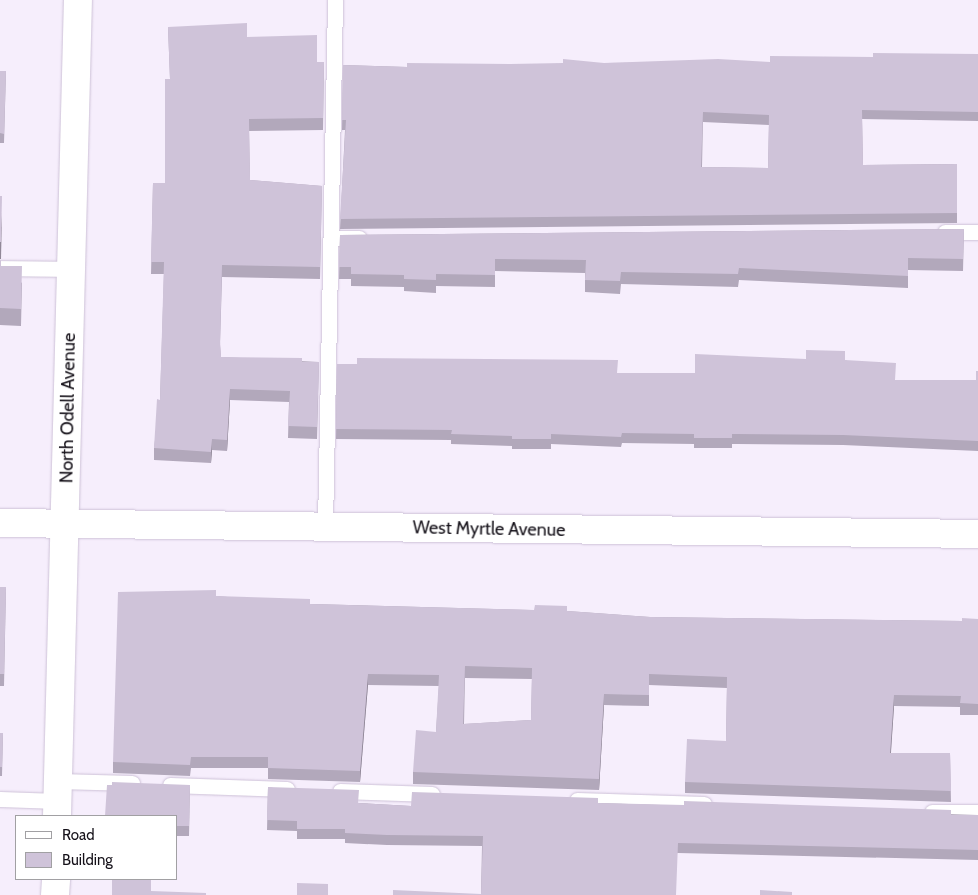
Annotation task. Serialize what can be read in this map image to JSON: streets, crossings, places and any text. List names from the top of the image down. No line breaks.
{"streets":{"street":["North Odell Avenue","West Myrtle Avenue"]},"crossings":[["North Odell Avenue","West Myrtle Avenue"]],"legend":["Road","Building"]}
